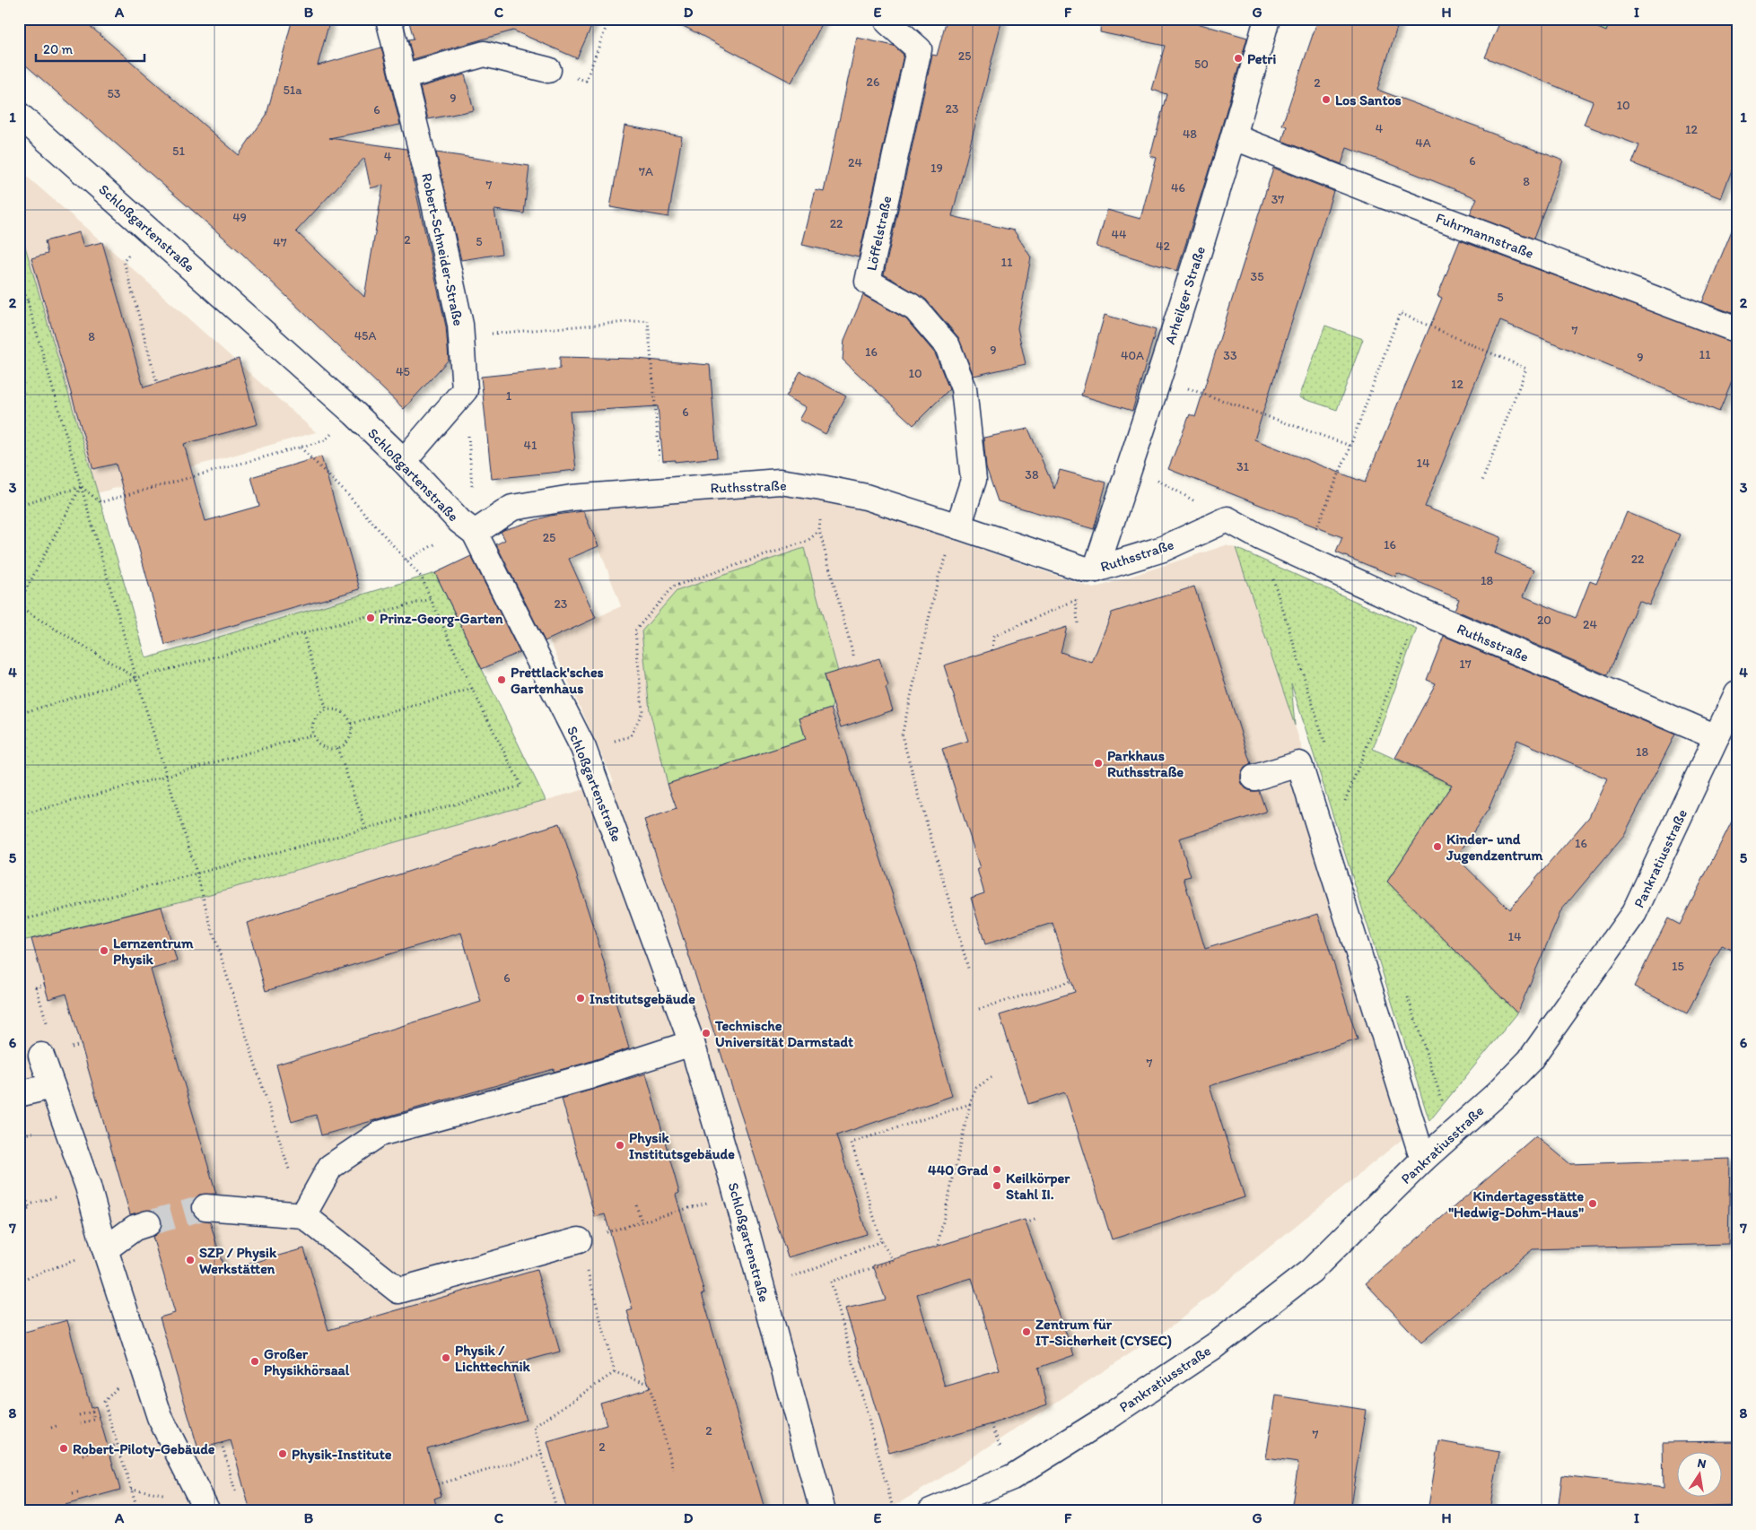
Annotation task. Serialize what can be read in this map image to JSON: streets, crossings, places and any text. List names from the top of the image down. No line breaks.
{"streets":{"street":["Schloßgartenstraße","Löffelstraße","Fuhrmannstraße","Robert-Schneider-Straße","Arheilger Straße","Ruthsstraße","Pankratiusstraße"]},"crossings":[["Schloßgartenstraße","Ruthsstraße"],["Löffelstraße","Ruthsstraße"],["Fuhrmannstraße","Arheilger Straße"],["Arheilger Straße","Ruthsstraße"],["Ruthsstraße","Pankratiusstraße"]],"places":["Petri","Los Santos","Prinz-Georg-Garten","Prettlack'sches Gartenhaus","Parkhaus Ruthsstraße","Kinder- und Jugendzentrum","Lernzentrum Physik","Institutsgebäude","Technische Universität Darmstadt","Physik Institutsgebäude","440 Grad","Keilkörper Stahl II.","Kindertagesstätte \"Hedwig-Dohm-Haus\"","SZP / Physik Werkstätten","Zentrum für IT-Sicherheit (CYSEC)","Physik / Lichttechnik","Großer Physikhörsaal","Robert-Piloty-Gebäude","Physik-Institute"],"house_numbers":["25","50","26","2","51a","53","9","10","23","6","4","12","48","4A","51","4","6","24","19","7A","8","7","46","37","49","22","44","2","5","47","42","11","35","5","7","45A","8","9","16","11","40A","33","9","45","10","12","1","6","41","14","31","38","25","16","22","18","23","20","24","17","18","16","14","15","6","7","2","7","2"],"scale_bar":"20 m","north":"top","grid":{"columns":["A","B","C","D","E","F","G","H","I"],"rows":["1","2","3","4","5","6","7","8"]}}
